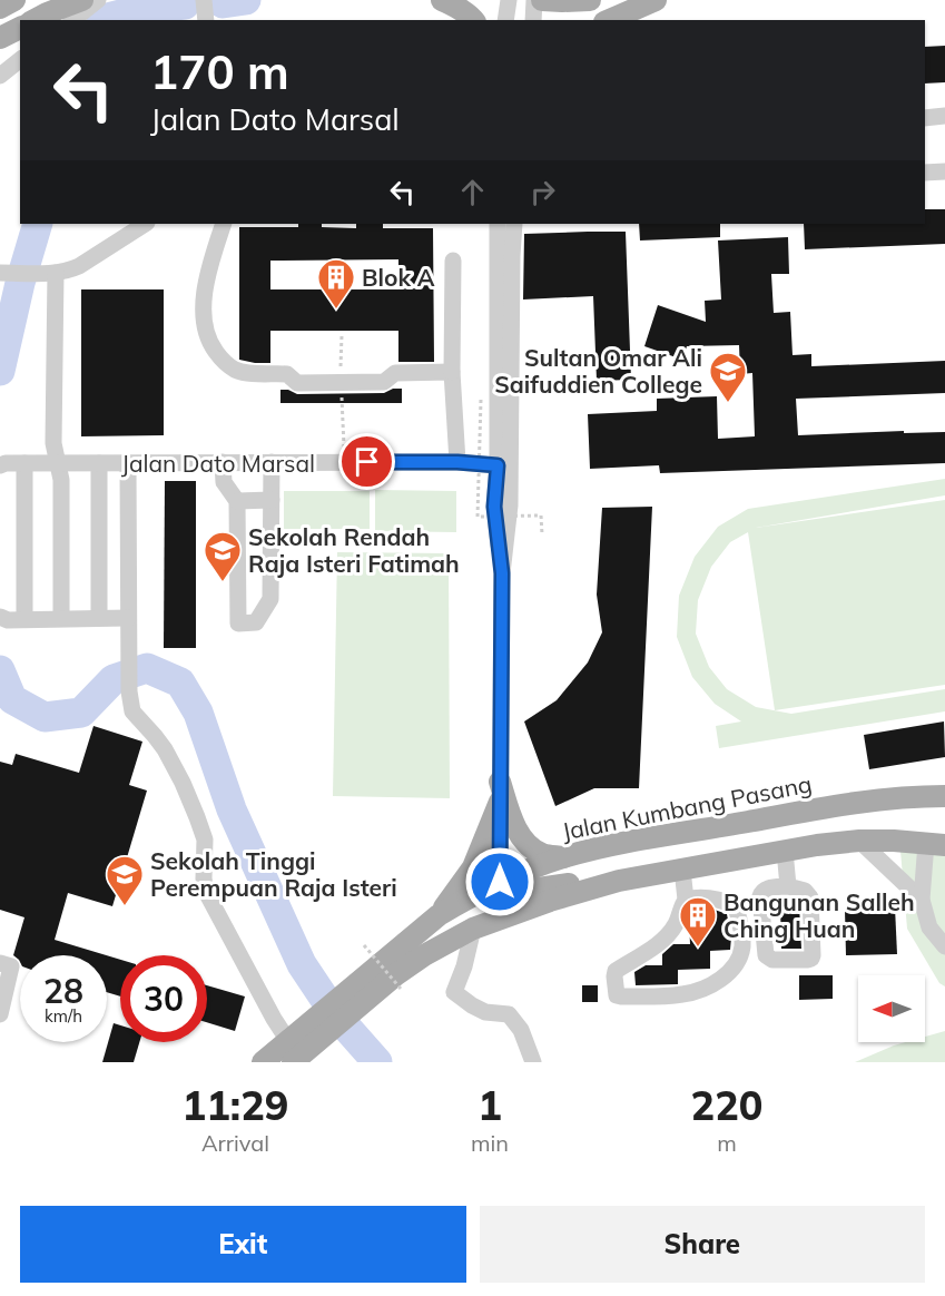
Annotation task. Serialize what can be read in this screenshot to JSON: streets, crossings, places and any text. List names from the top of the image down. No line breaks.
{"streets":{"main road":["Jalan Kumbang Pasang"],"street":["Jalan Dato Marsal"]},"places":{"building":["Blok A","Bangunan Salleh Ching Huan"],"school or university":["Sultan Omar Ali Saifuddien College","Sekolah Rendah Raja Isteri Fatimah","Sekolah Tinggi Perempuan Raja Isteri"]},"north":"left","page":{"turn":["170 m","Jalan Dato Marsal"],"speed":"28 km/h","limit":"30","eta":["11:29","Arrival","1","min","220","m"],"buttons":["Exit","Share"]}}
